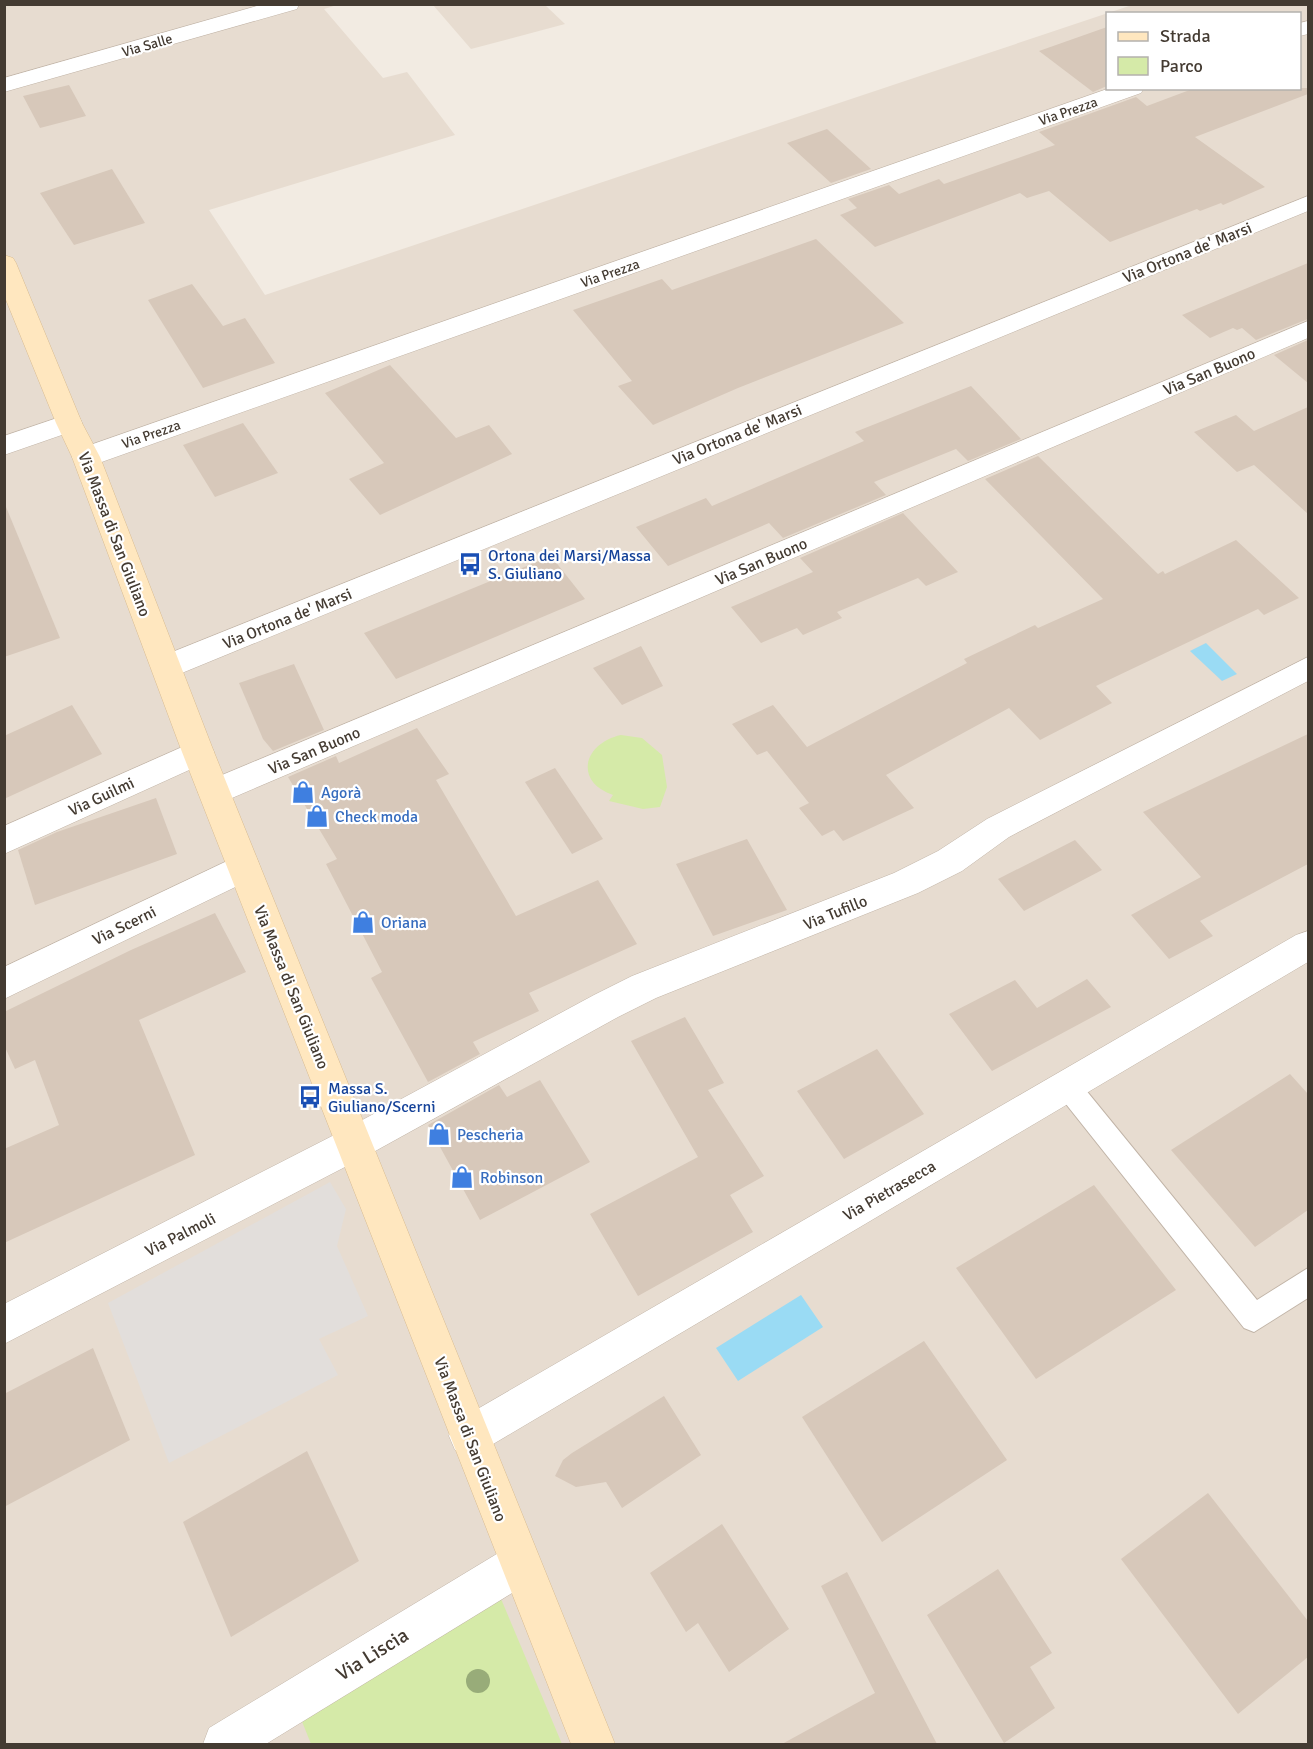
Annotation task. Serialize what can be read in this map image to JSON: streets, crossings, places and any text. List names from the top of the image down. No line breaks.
{"streets":{"street":["Via Salle","Via Prezza","Via Ortona de' Marsi","Via San Buono","Via Massa di San Giuliano","Via Guilmi","Via Tufillo","Via Scerni","Via Pietrasecca","Via Palmoli","Via Liscia"]},"crossings":[["Via Prezza","Via Massa di San Giuliano"],["Via Ortona de' Marsi","Via Massa di San Giuliano"],["Via San Buono","Via Massa di San Giuliano"],["Via Massa di San Giuliano","Via Guilmi"],["Via Massa di San Giuliano","Via Tufillo"],["Via Massa di San Giuliano","Via Scerni"],["Via Massa di San Giuliano","Via Pietrasecca"],["Via Massa di San Giuliano","Via Palmoli"],["Via Massa di San Giuliano","Via Liscia"],["Via Tufillo","Via Palmoli"]],"places":{"bus stop":["Ortona dei Marsi/Massa S. Giuliano","Massa S. Giuliano/Scerni"],"shop":["Agorà","Check moda","Oriana","Pescheria","Robinson"]},"legend":["Strada","Parco"]}
